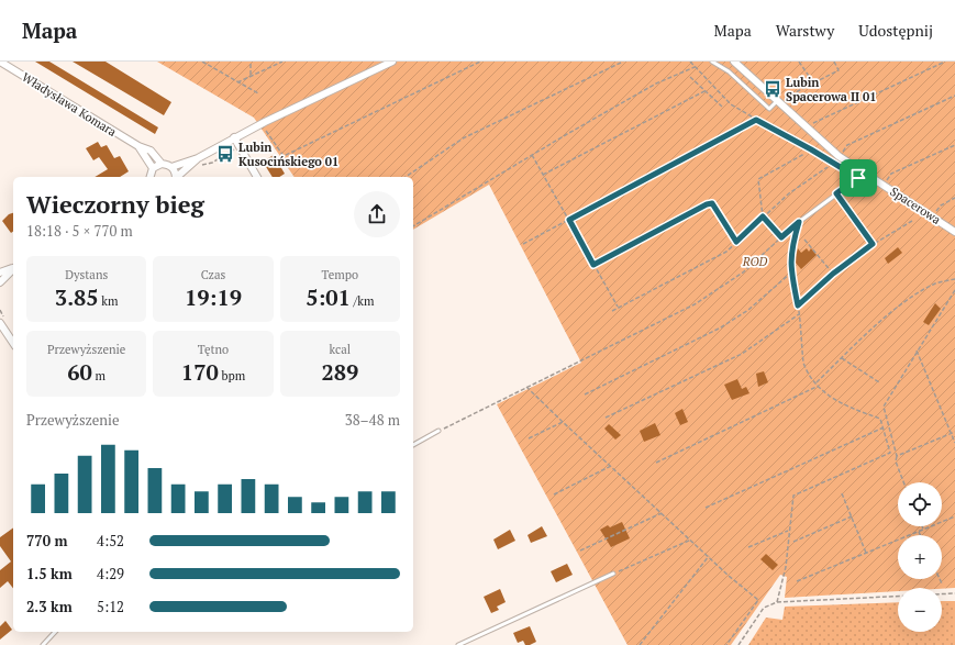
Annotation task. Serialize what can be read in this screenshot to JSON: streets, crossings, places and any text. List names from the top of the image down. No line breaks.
{"streets":{"street":["Władysława Komara","Spacerowa"]},"parks":["ROD"],"places":{"bus stop":["Lubin Spacerowa II 01","Lubin Kusocińskiego 01"]},"page":{"header":"Mapa","nav":["Mapa","Warstwy","Udostępnij"],"heading":["Wieczorny bieg","18:18 · 5 × 770 m"],"stats":[["Dystans","3.85 km"],["Czas","19:19"],["Tempo","5:01 /km"],["Przewyższenie","60 m"],["Tętno","170 bpm"],["kcal","289"]],"chart":["Przewyższenie","38–48 m"],"map_buttons":["+","−"],"list":[{"name":"770 m","note":"4:52"},{"name":"1.5 km","note":"4:29"},{"name":"2.3 km","note":"5:12"}]}}
